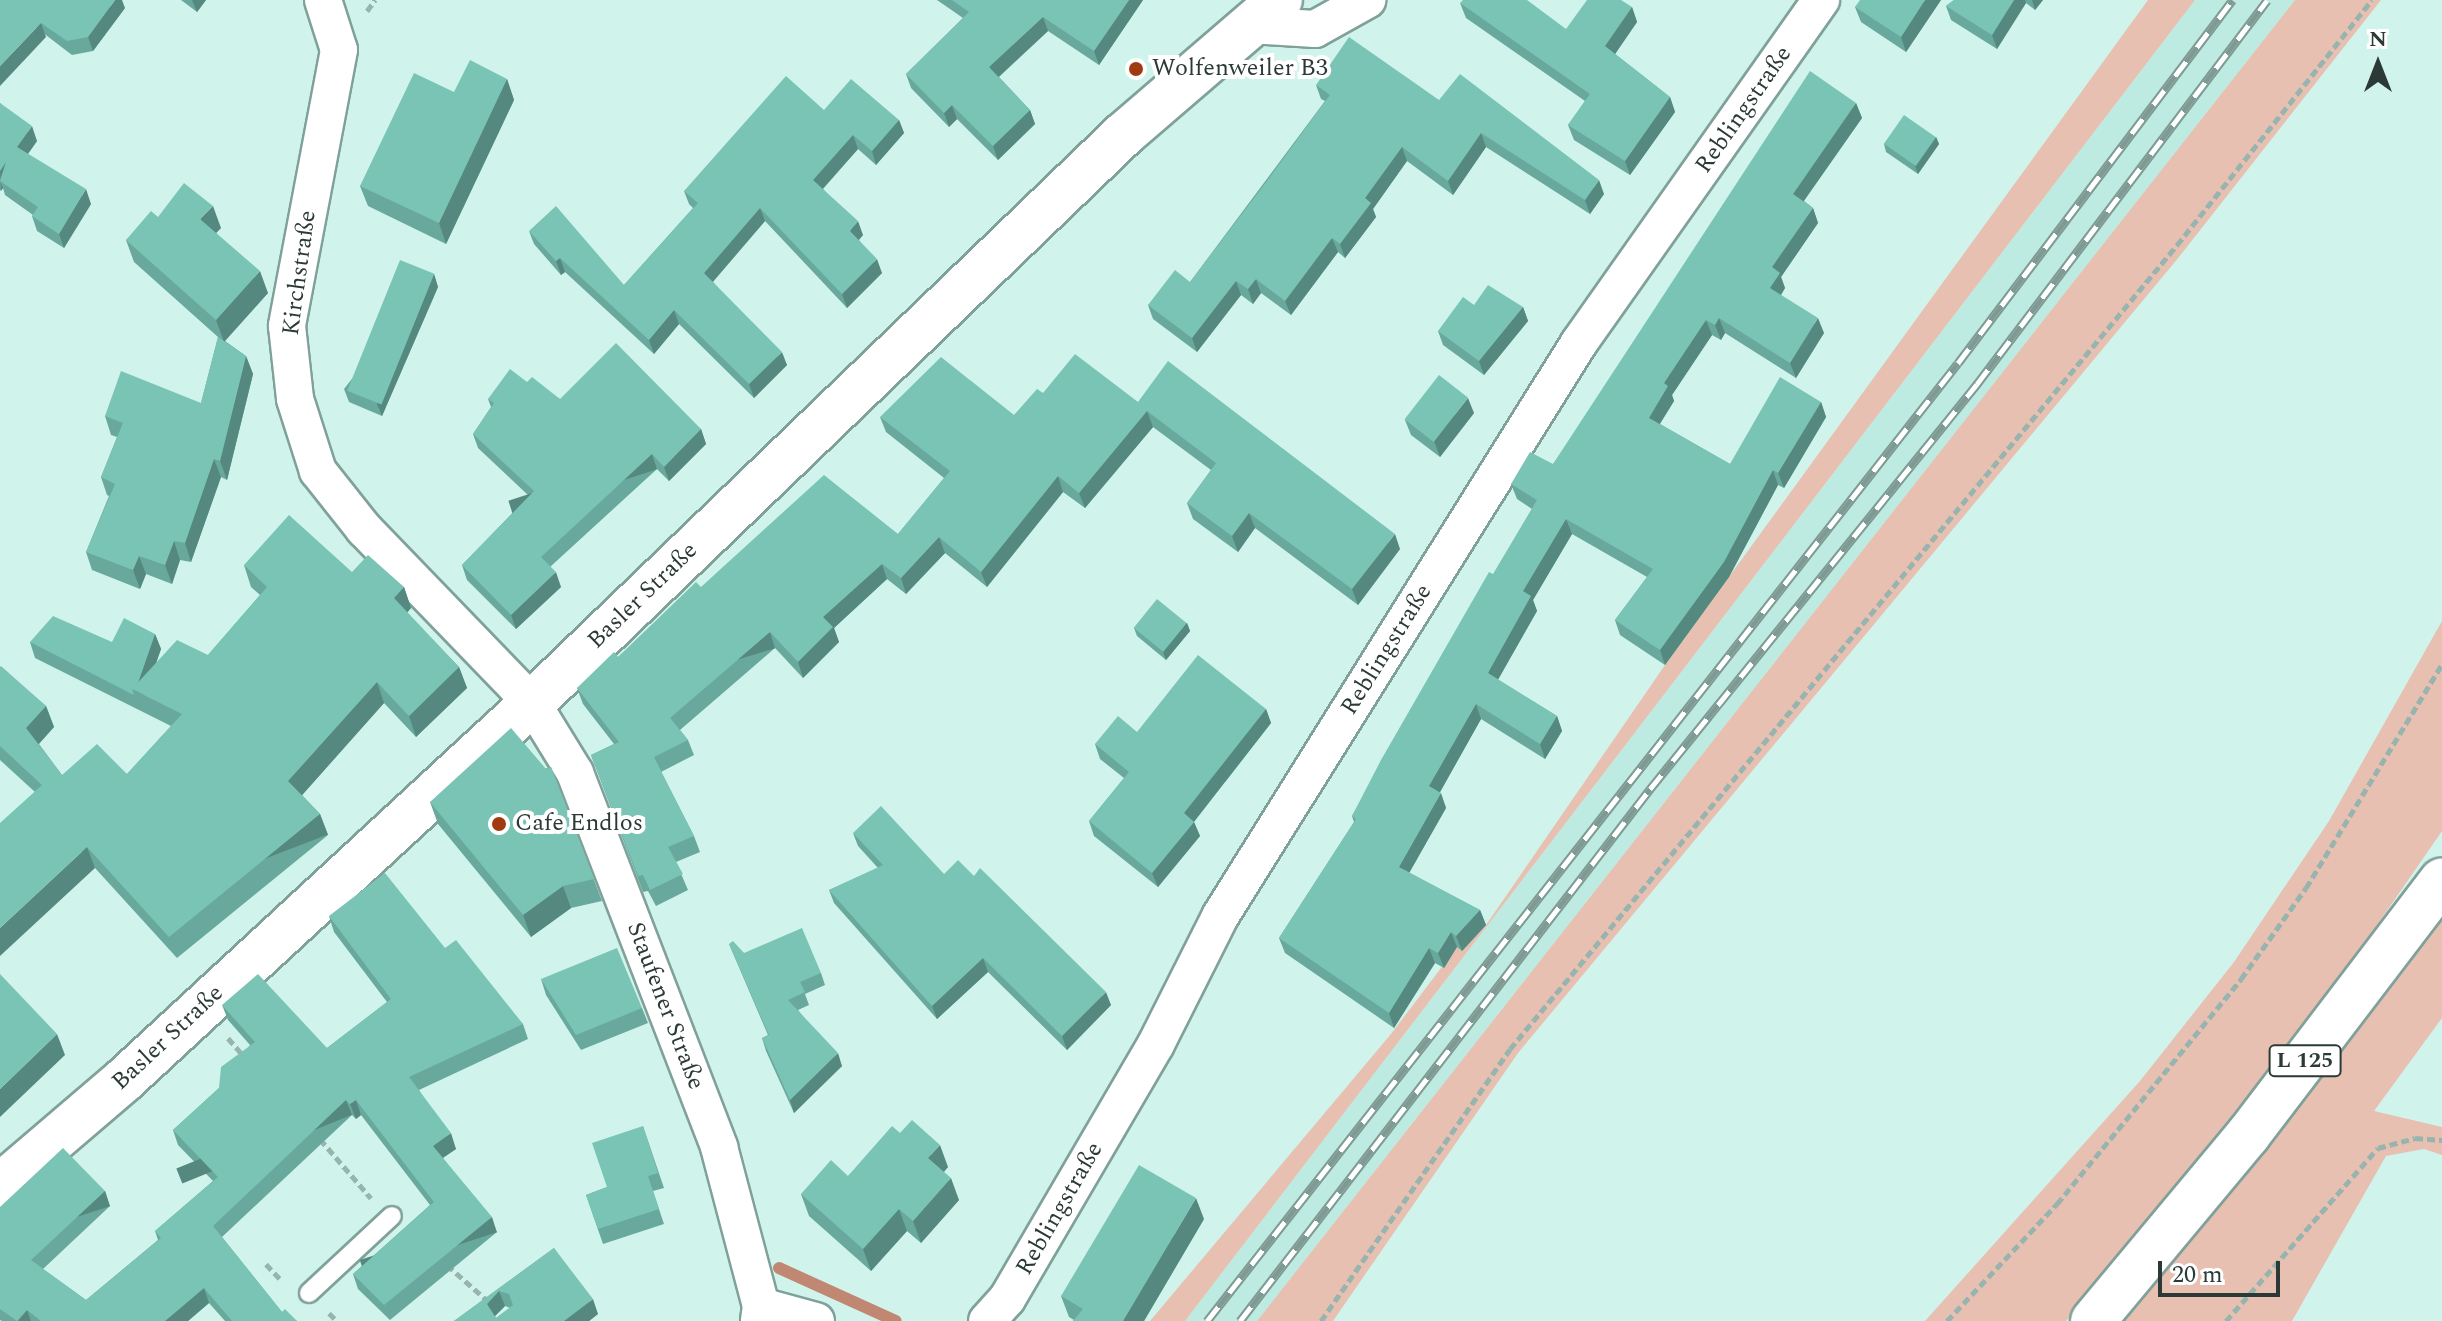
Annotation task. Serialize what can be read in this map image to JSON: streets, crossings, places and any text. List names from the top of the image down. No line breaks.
{"streets":{"main road":["Basler Straße","L 125"],"street":["Reblingstraße","Kirchstraße","Staufener Straße"]},"crossings":[["Kirchstraße","Basler Straße"],["Kirchstraße","Staufener Straße"],["Basler Straße","Staufener Straße"]],"places":["Wolfenweiler B3","Cafe Endlos"],"scale_bar":"20 m","north":"top"}
